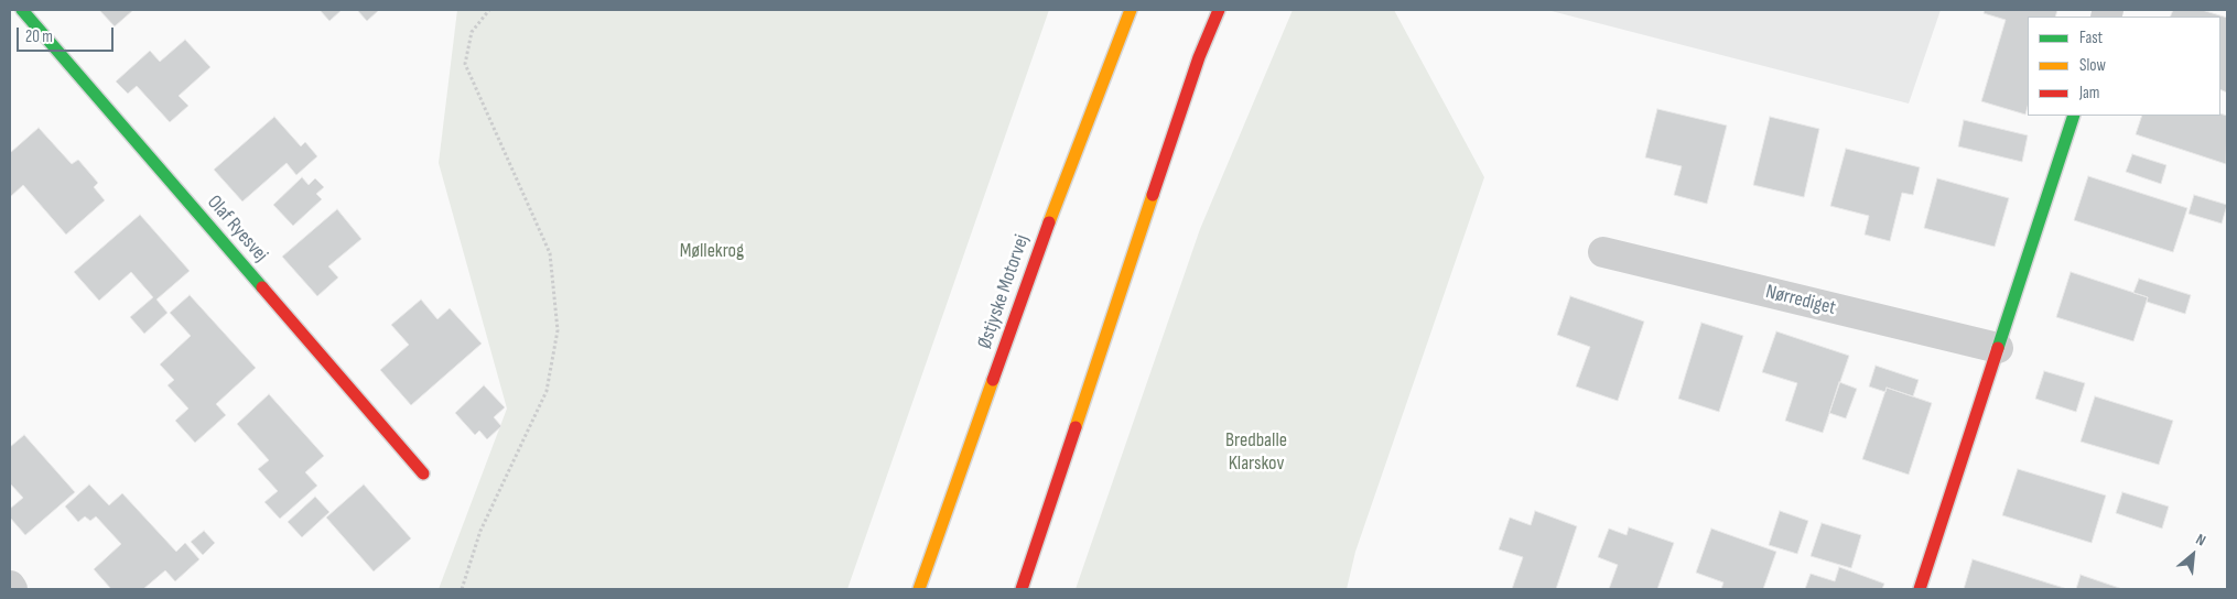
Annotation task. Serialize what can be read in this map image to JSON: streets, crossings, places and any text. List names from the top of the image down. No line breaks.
{"streets":{"main road":["Olaf Ryesvej","Østjyske Motorvej"],"street":["Nørrediget"]},"parks":["Møllekrog","Bredballe Klarskov"],"legend":["Fast","Slow","Jam"],"scale_bar":"20 m","north":"top right"}
